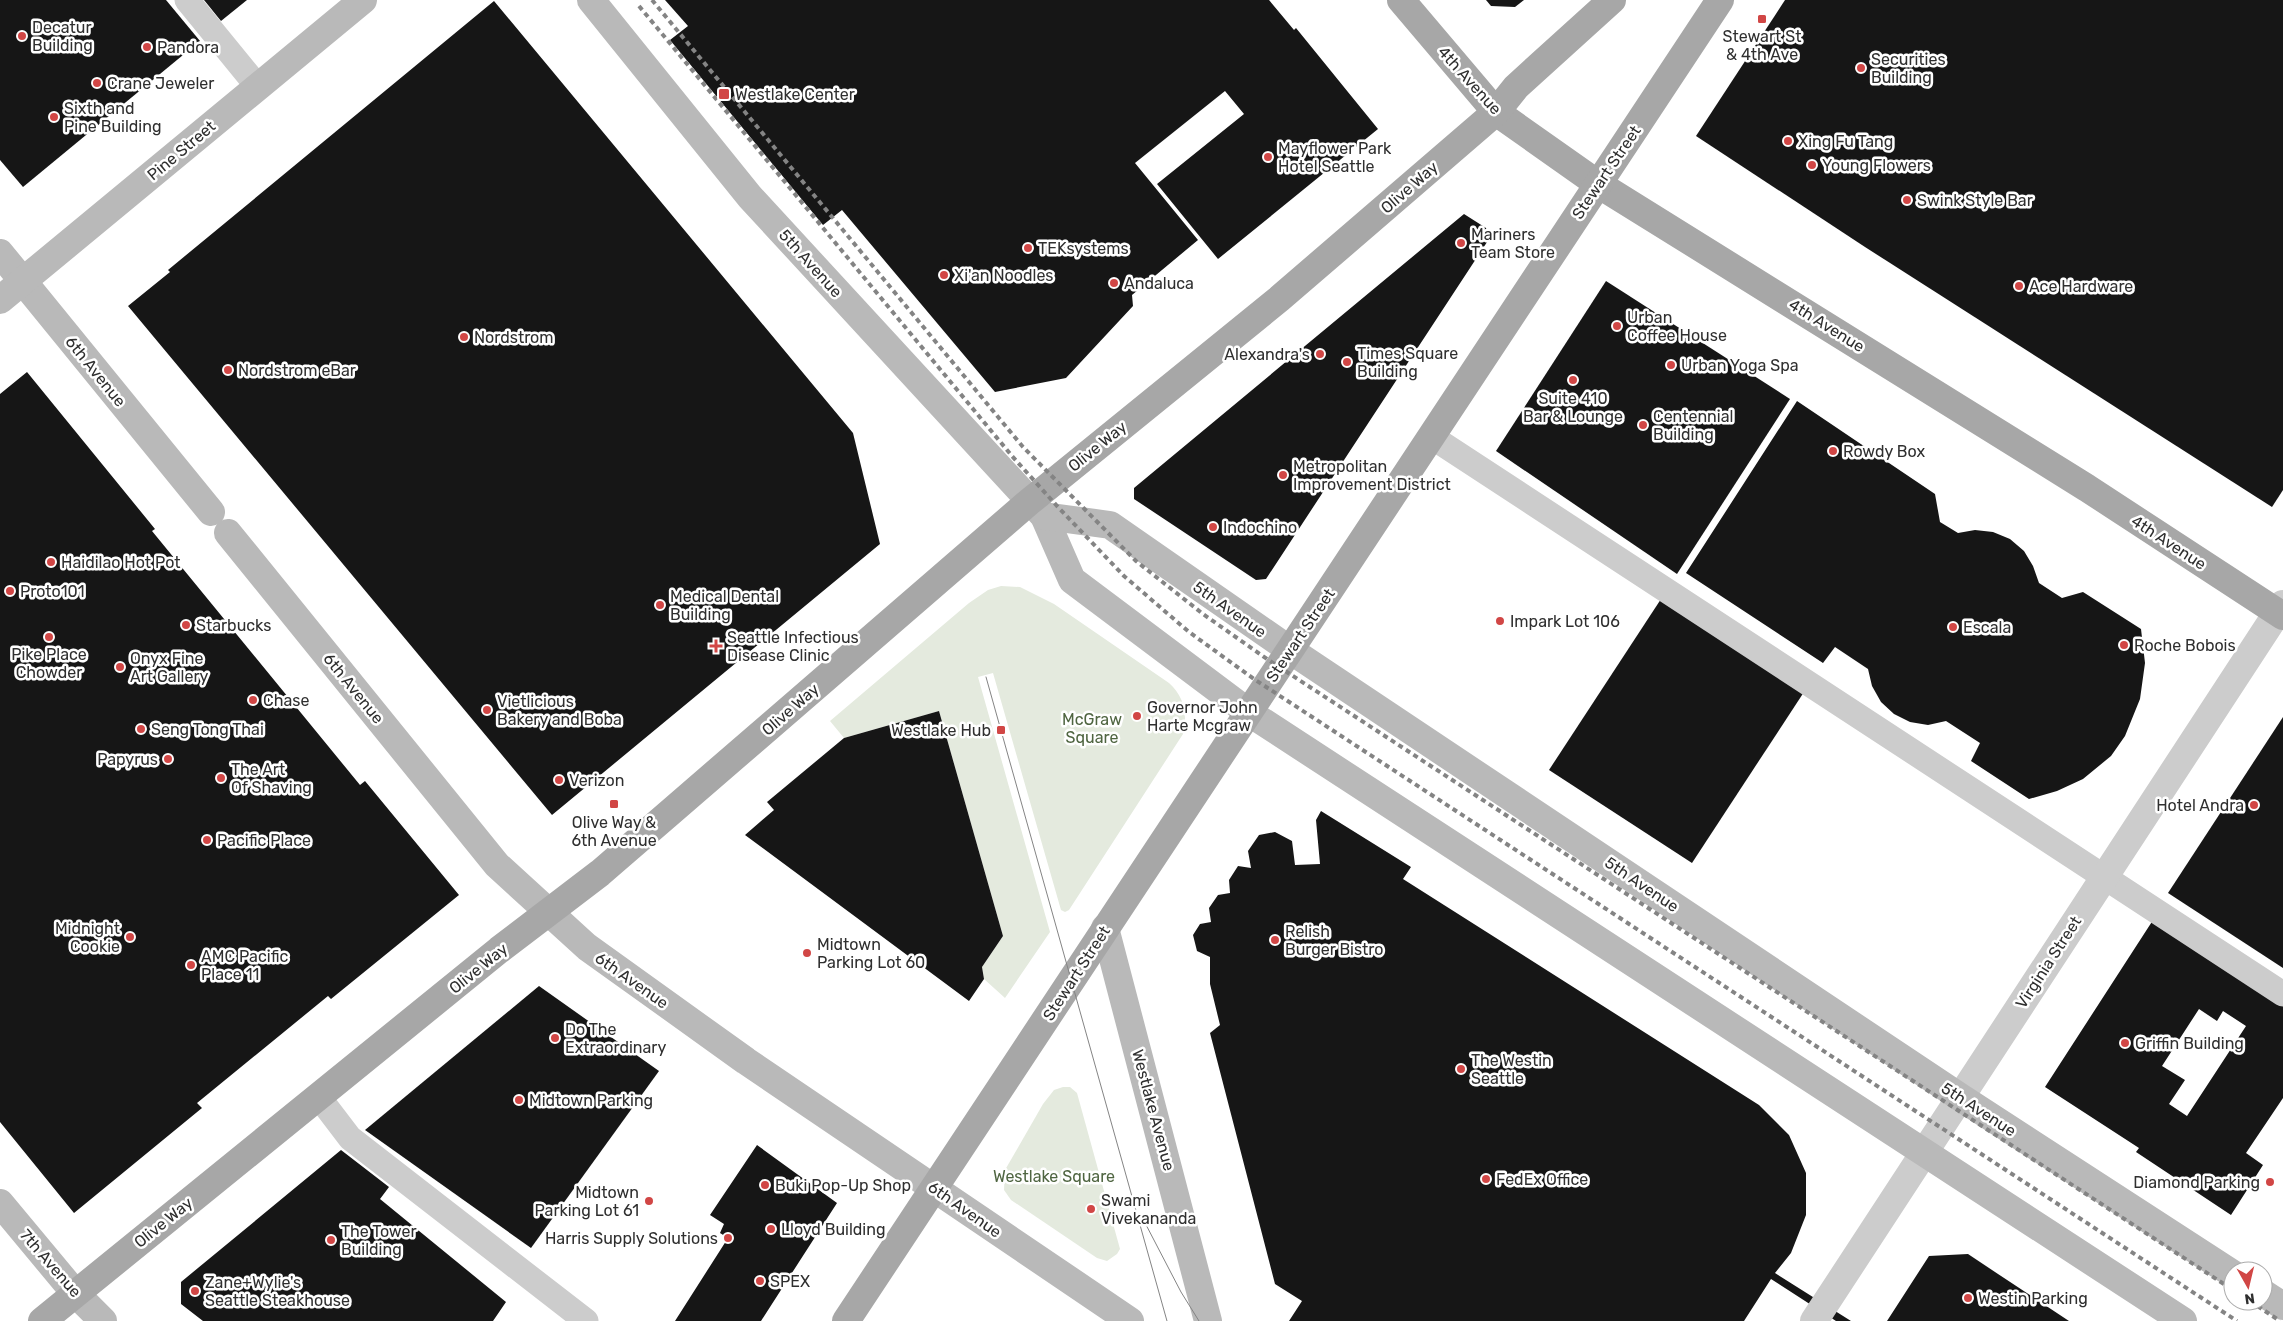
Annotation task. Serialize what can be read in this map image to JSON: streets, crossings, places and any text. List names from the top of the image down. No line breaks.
{"streets":{"main road":["4th Avenue","Pine Street","Stewart Street","Olive Way","5th Avenue","6th Avenue","Westlake Avenue","7th Avenue"],"street":["Virginia Street"]},"crossings":[["4th Avenue","Stewart Street"],["4th Avenue","Olive Way"],["4th Avenue","Virginia Street"],["Pine Street","6th Avenue"],["Stewart Street","5th Avenue"],["Stewart Street","6th Avenue"],["Stewart Street","Westlake Avenue"],["Olive Way","5th Avenue"],["Olive Way","6th Avenue"],["Olive Way","7th Avenue"],["5th Avenue","Virginia Street"]],"parks":["McGraw Square","Westlake Square"],"places":{"transit":["Stewart St & 4th Ave","Westlake Center","Westlake Hub","Olive Way & 6th Avenue"],"other":["Decatur Building","Pandora","Securities Building","Crane Jeweler","Sixth and Pine Building","Xing Fu Tang","Mayflower Park Hotel Seattle","Young Flowers","Swink Style Bar","Mariners Team Store","TEKsystems","Xi'an Noodles","Andaluca","Ace Hardware","Urban Coffee House","Nordstrom","Alexandra's","Times Square Building","Urban Yoga Spa","Nordstrom eBar","Suite 410 Bar & Lounge","Centennial Building","Rowdy Box","Metropolitan Improvement District","Indochino","Haidilao Hot Pot","Proto101","Medical Dental Building","Impark Lot 106","Starbucks","Escala","Pike Place Chowder","Roche Bobois","Onyx Fine Art Gallery","Chase","Vietlicious Bakery and Boba","Governor John Harte Mcgraw","Seng Tong Thai","Papyrus","The Art Of Shaving","Verizon","Hotel Andra","Pacific Place","Midnight Cookie","Relish Burger Bistro","Midtown Parking Lot 60","AMC Pacific Place 11","Do The Extraordinary","Griffin Building","The Westin Seattle","Midtown Parking","FedEx Office","Diamond Parking","Buki Pop-Up Shop","Midtown Parking Lot 61","Swami Vivekananda","Lloyd Building","Harris Supply Solutions","The Tower Building","SPEX","Zane+Wylie's Seattle Steakhouse","Westin Parking"],"health":["Seattle Infectious Disease Clinic"]},"north":"bottom"}
